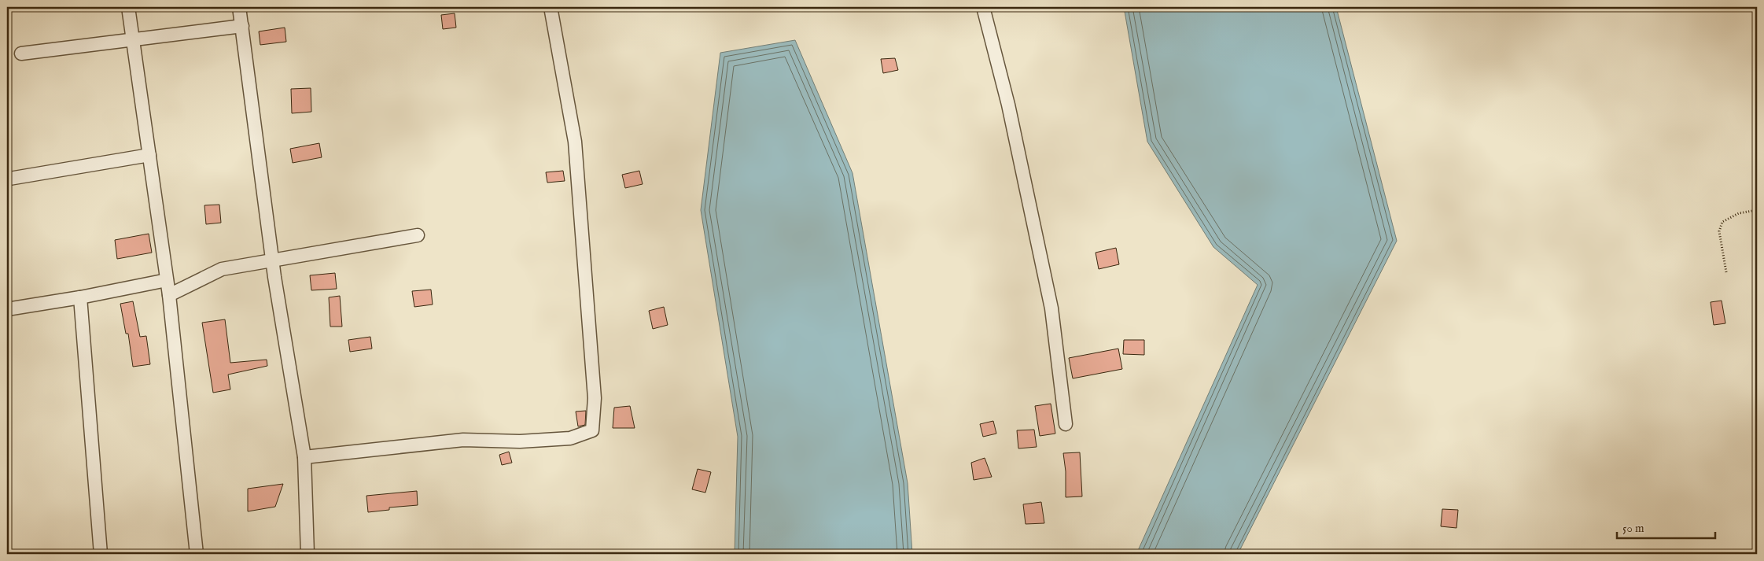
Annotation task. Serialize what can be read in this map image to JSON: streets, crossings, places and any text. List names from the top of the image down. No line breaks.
{"scale_bar":"50 m"}
